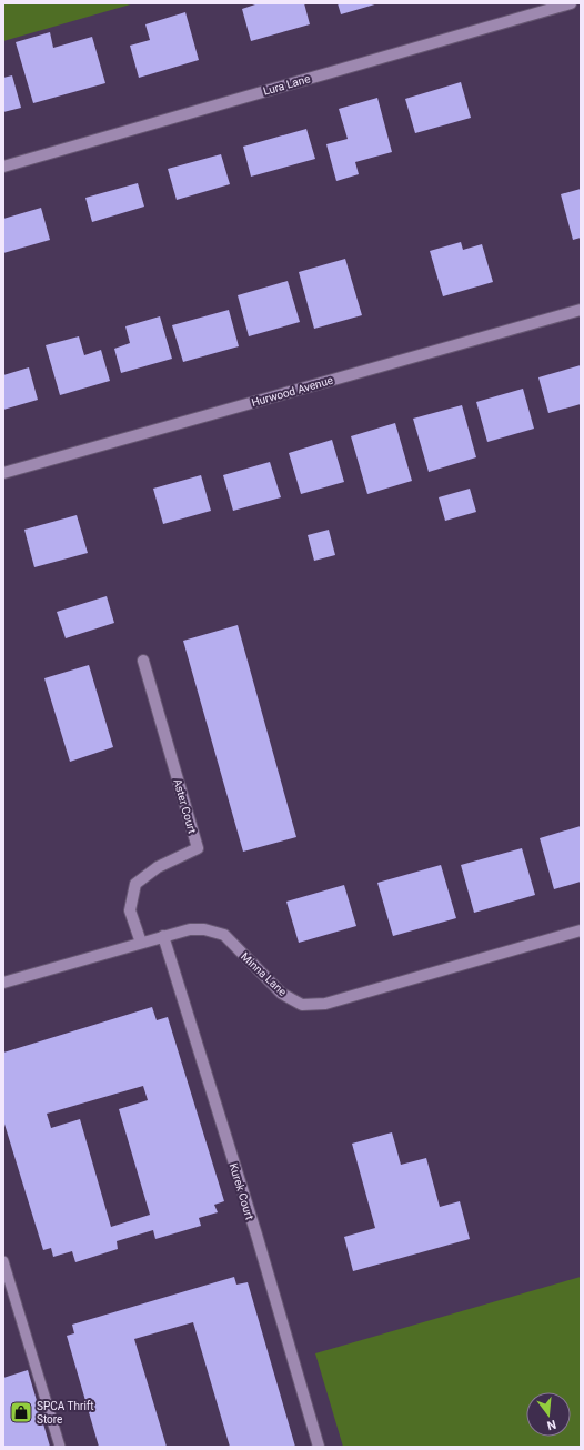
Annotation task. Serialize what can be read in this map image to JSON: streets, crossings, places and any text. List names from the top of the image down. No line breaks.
{"streets":{"street":["Lura Lane","Hurwood Avenue","Aster Court","Minna Lane","Kurek Court"]},"crossings":[["Aster Court","Minna Lane"],["Minna Lane","Kurek Court"]],"places":{"shop":["SPCA Thrift Store"]},"north":"bottom"}
